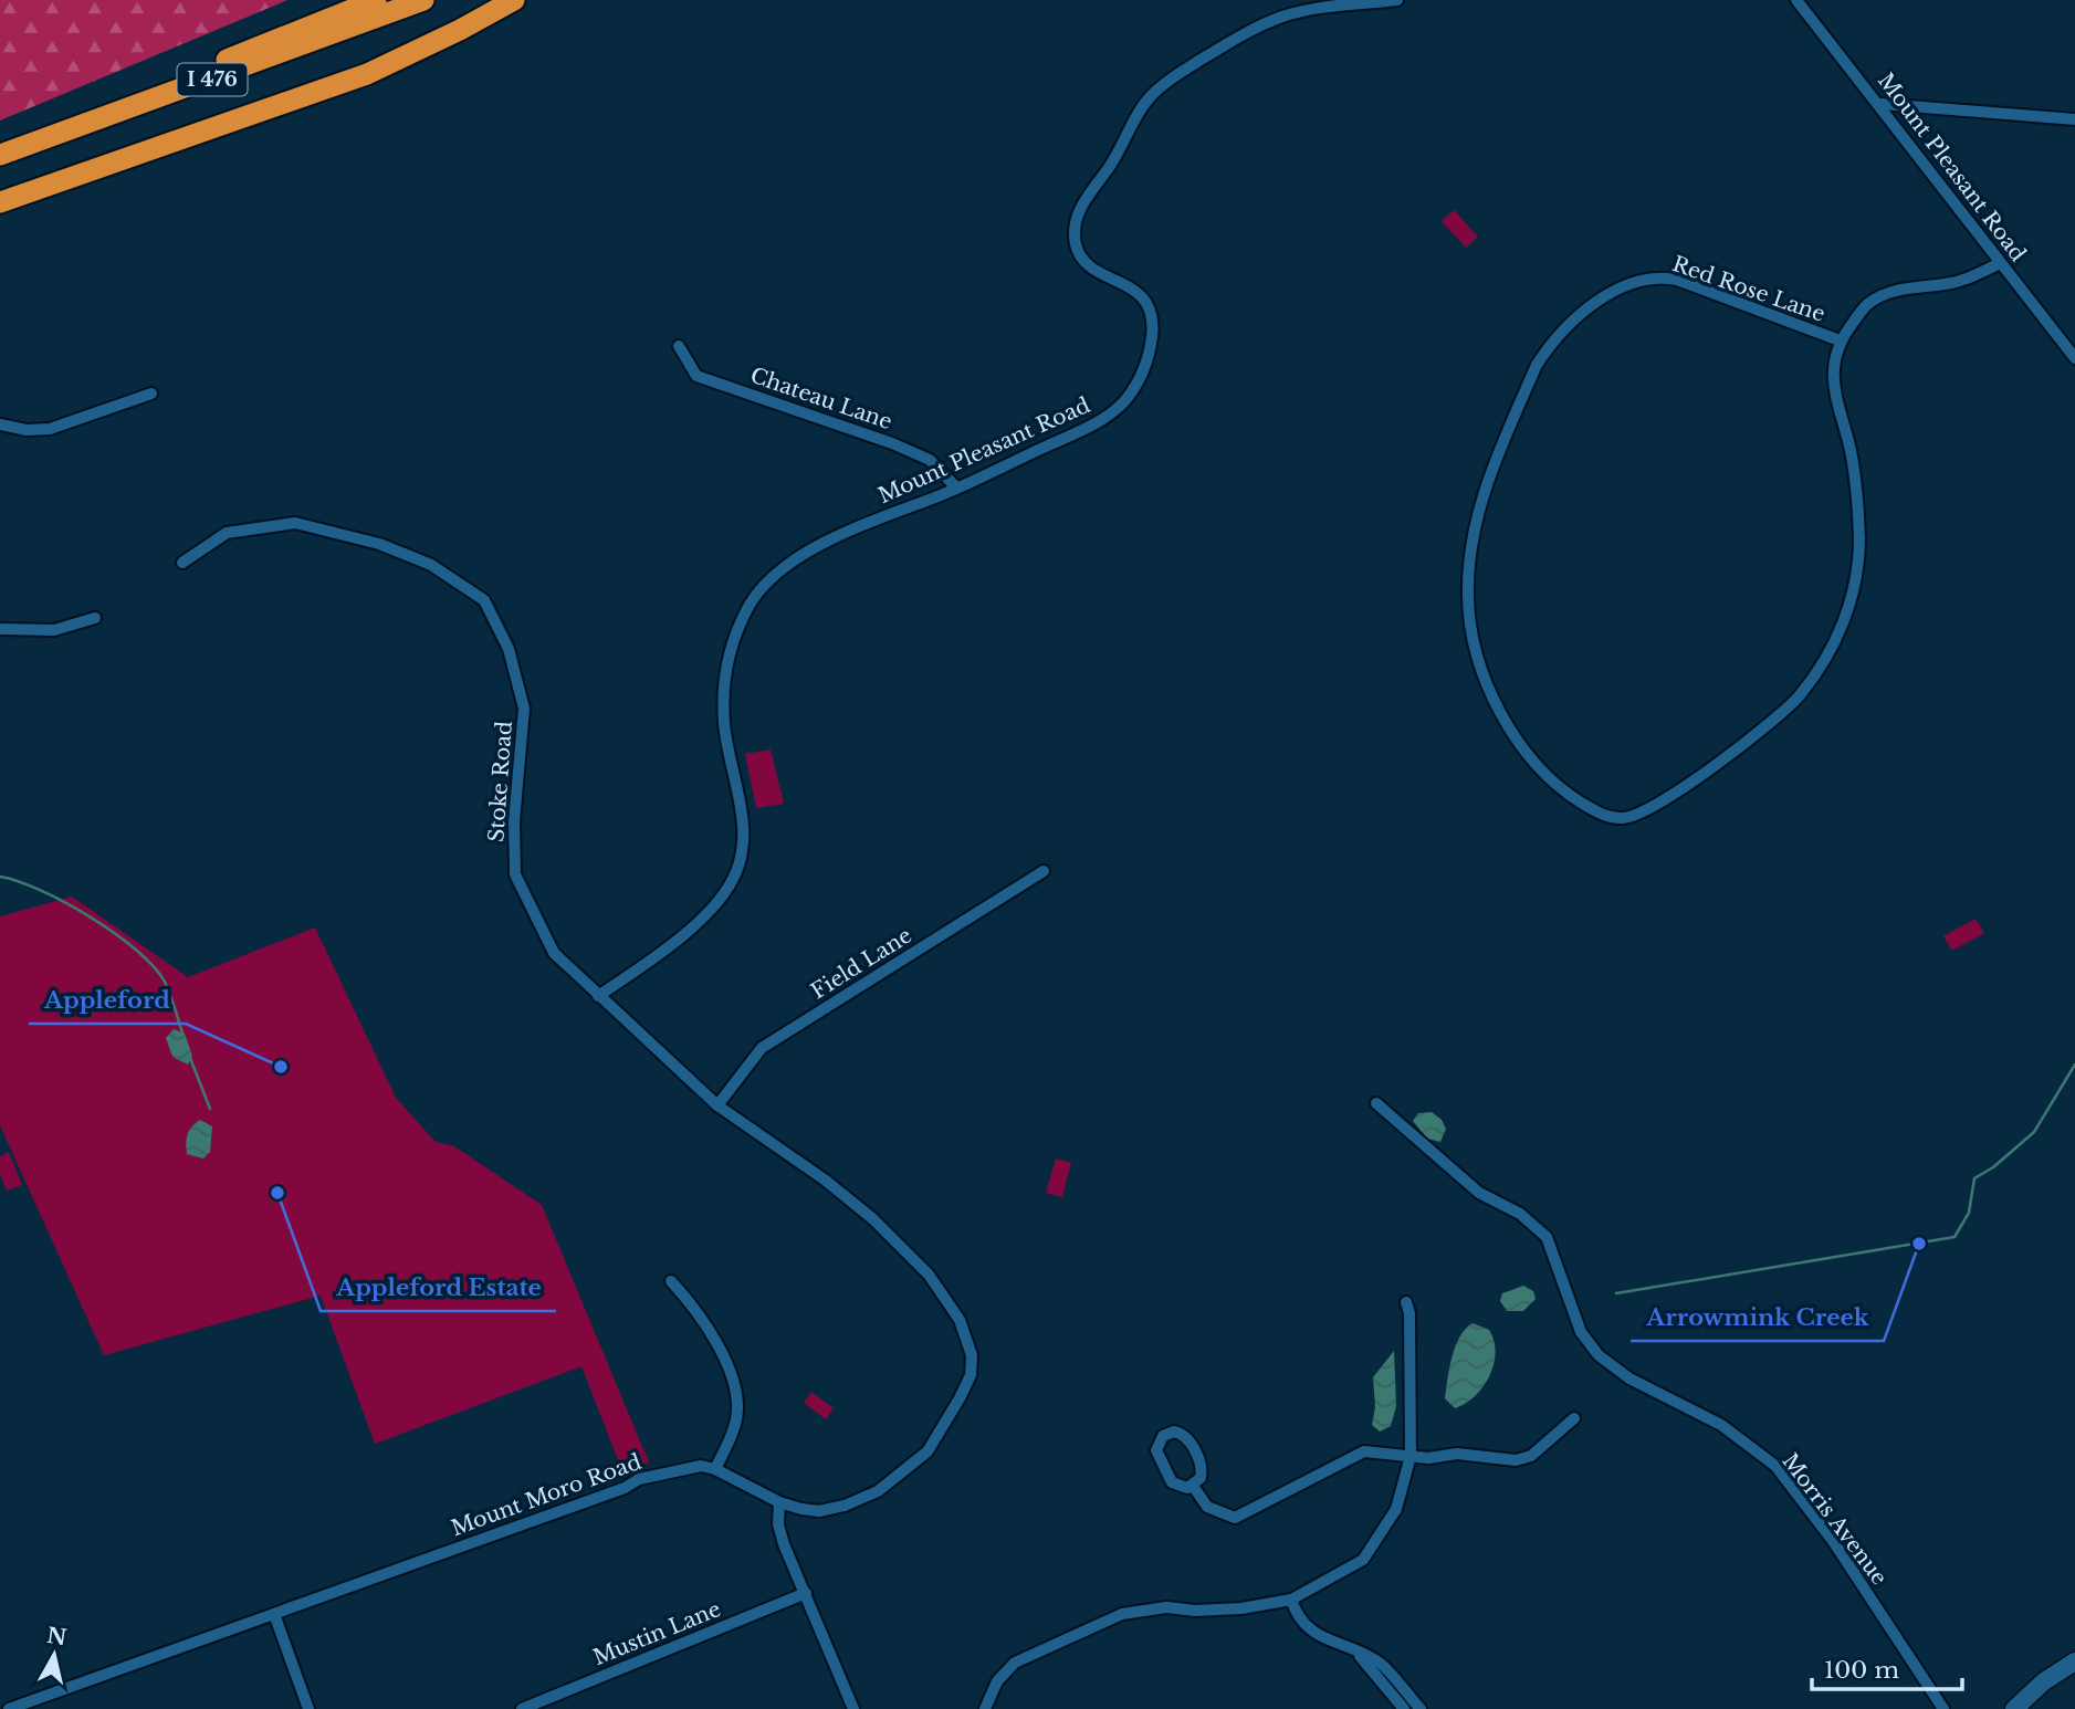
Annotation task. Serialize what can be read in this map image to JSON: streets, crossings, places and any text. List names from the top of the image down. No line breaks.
{"streets":{"highway":["I 476"],"street":["Mount Pleasant Road","Red Rose Lane","Chateau Lane","Stoke Road","Field Lane","Mount Moro Road","Morris Avenue","Mustin Lane"]},"crossings":[["Mount Pleasant Road","Chateau Lane"],["Mount Pleasant Road","Stoke Road"],["Mount Pleasant Road","Mount Moro Road"],["Stoke Road","Mount Moro Road"],["Field Lane","Mount Moro Road"]],"places":["Appleford","Appleford Estate","Arrowmink Creek"],"scale_bar":"100 m","north":"top"}
